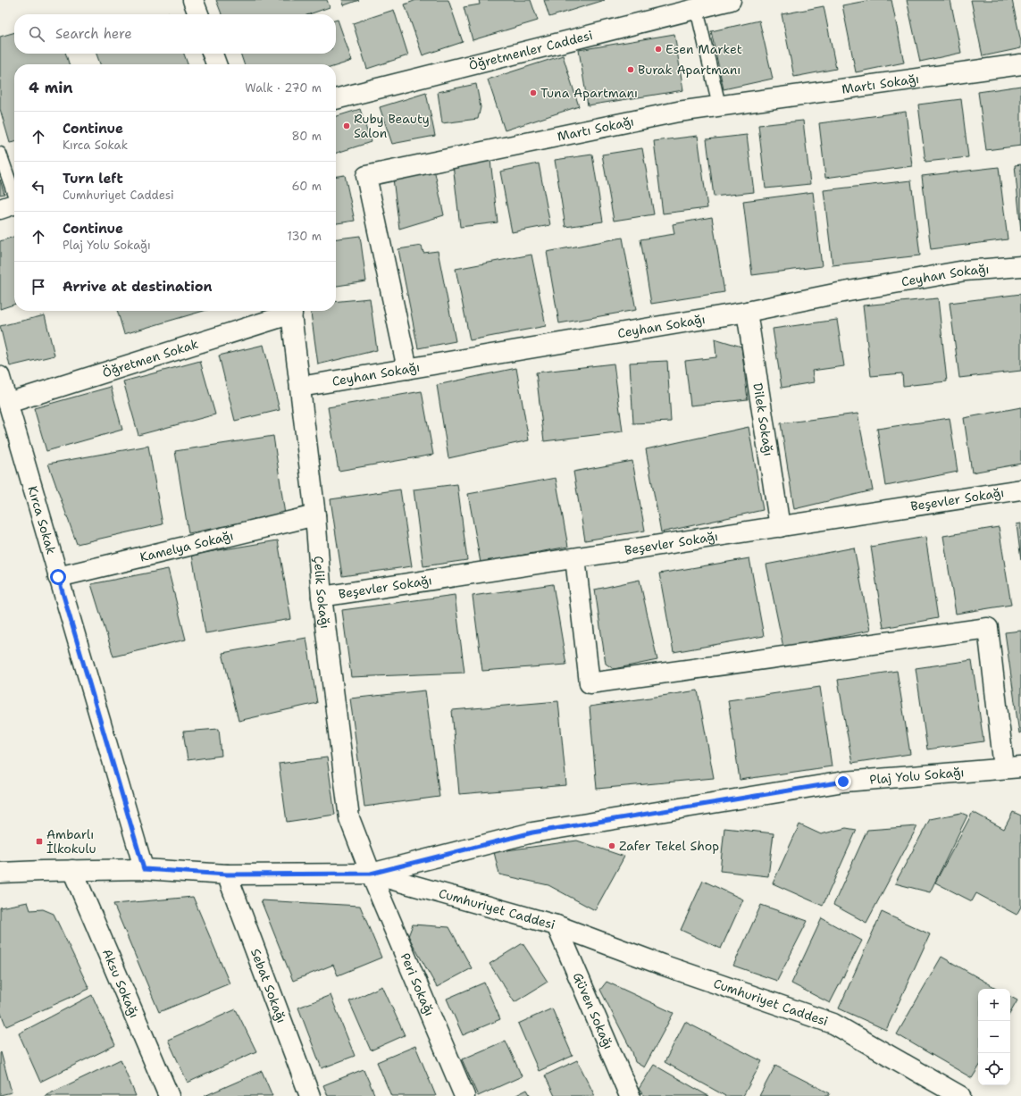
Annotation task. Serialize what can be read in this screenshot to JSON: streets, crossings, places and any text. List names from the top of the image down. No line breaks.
{"streets":{"street":["Öğretmenler Caddesi","Martı Sokağı","Ceyhan Sokağı","Öğretmen Sokak","Dilek Sokağı","Beşevler Sokağı","Kırca Sokak","Kamelya Sokağı","Çelik Sokağı","Plaj Yolu Sokağı","Cumhuriyet Caddesi","Aksu Sokağı","Peri Sokağı","Sebat Sokağı","Güven Sokağı"]},"crossings":[["Martı Sokağı","Ceyhan Sokağı"],["Ceyhan Sokağı","Dilek Sokağı"],["Ceyhan Sokağı","Çelik Sokağı"],["Öğretmen Sokak","Kırca Sokak"],["Dilek Sokağı","Beşevler Sokağı"],["Beşevler Sokağı","Çelik Sokağı"],["Kırca Sokak","Kamelya Sokağı"],["Kırca Sokak","Cumhuriyet Caddesi"],["Kamelya Sokağı","Çelik Sokağı"],["Çelik Sokağı","Plaj Yolu Sokağı"],["Çelik Sokağı","Cumhuriyet Caddesi"],["Çelik Sokağı","Peri Sokağı"],["Plaj Yolu Sokağı","Cumhuriyet Caddesi"],["Plaj Yolu Sokağı","Peri Sokağı"],["Cumhuriyet Caddesi","Aksu Sokağı"],["Cumhuriyet Caddesi","Peri Sokağı"],["Cumhuriyet Caddesi","Sebat Sokağı"],["Cumhuriyet Caddesi","Güven Sokağı"]],"places":{"other":["Esen Market","Burak Apartmanı","Tuna Apartmanı","Ruby Beauty Salon","Zafer Tekel Shop"],"transit":["Ambarlı İlkokulu"]},"page":{"search":"Search here","heading":["4 min","Walk · 270 m"],"list":[["Continue","Kırca Sokak","80 m"],["Turn left","Cumhuriyet Caddesi","60 m"],["Continue","Plaj Yolu Sokağı","130 m"],"Arrive at destination"],"map_buttons":["+","−"]}}
